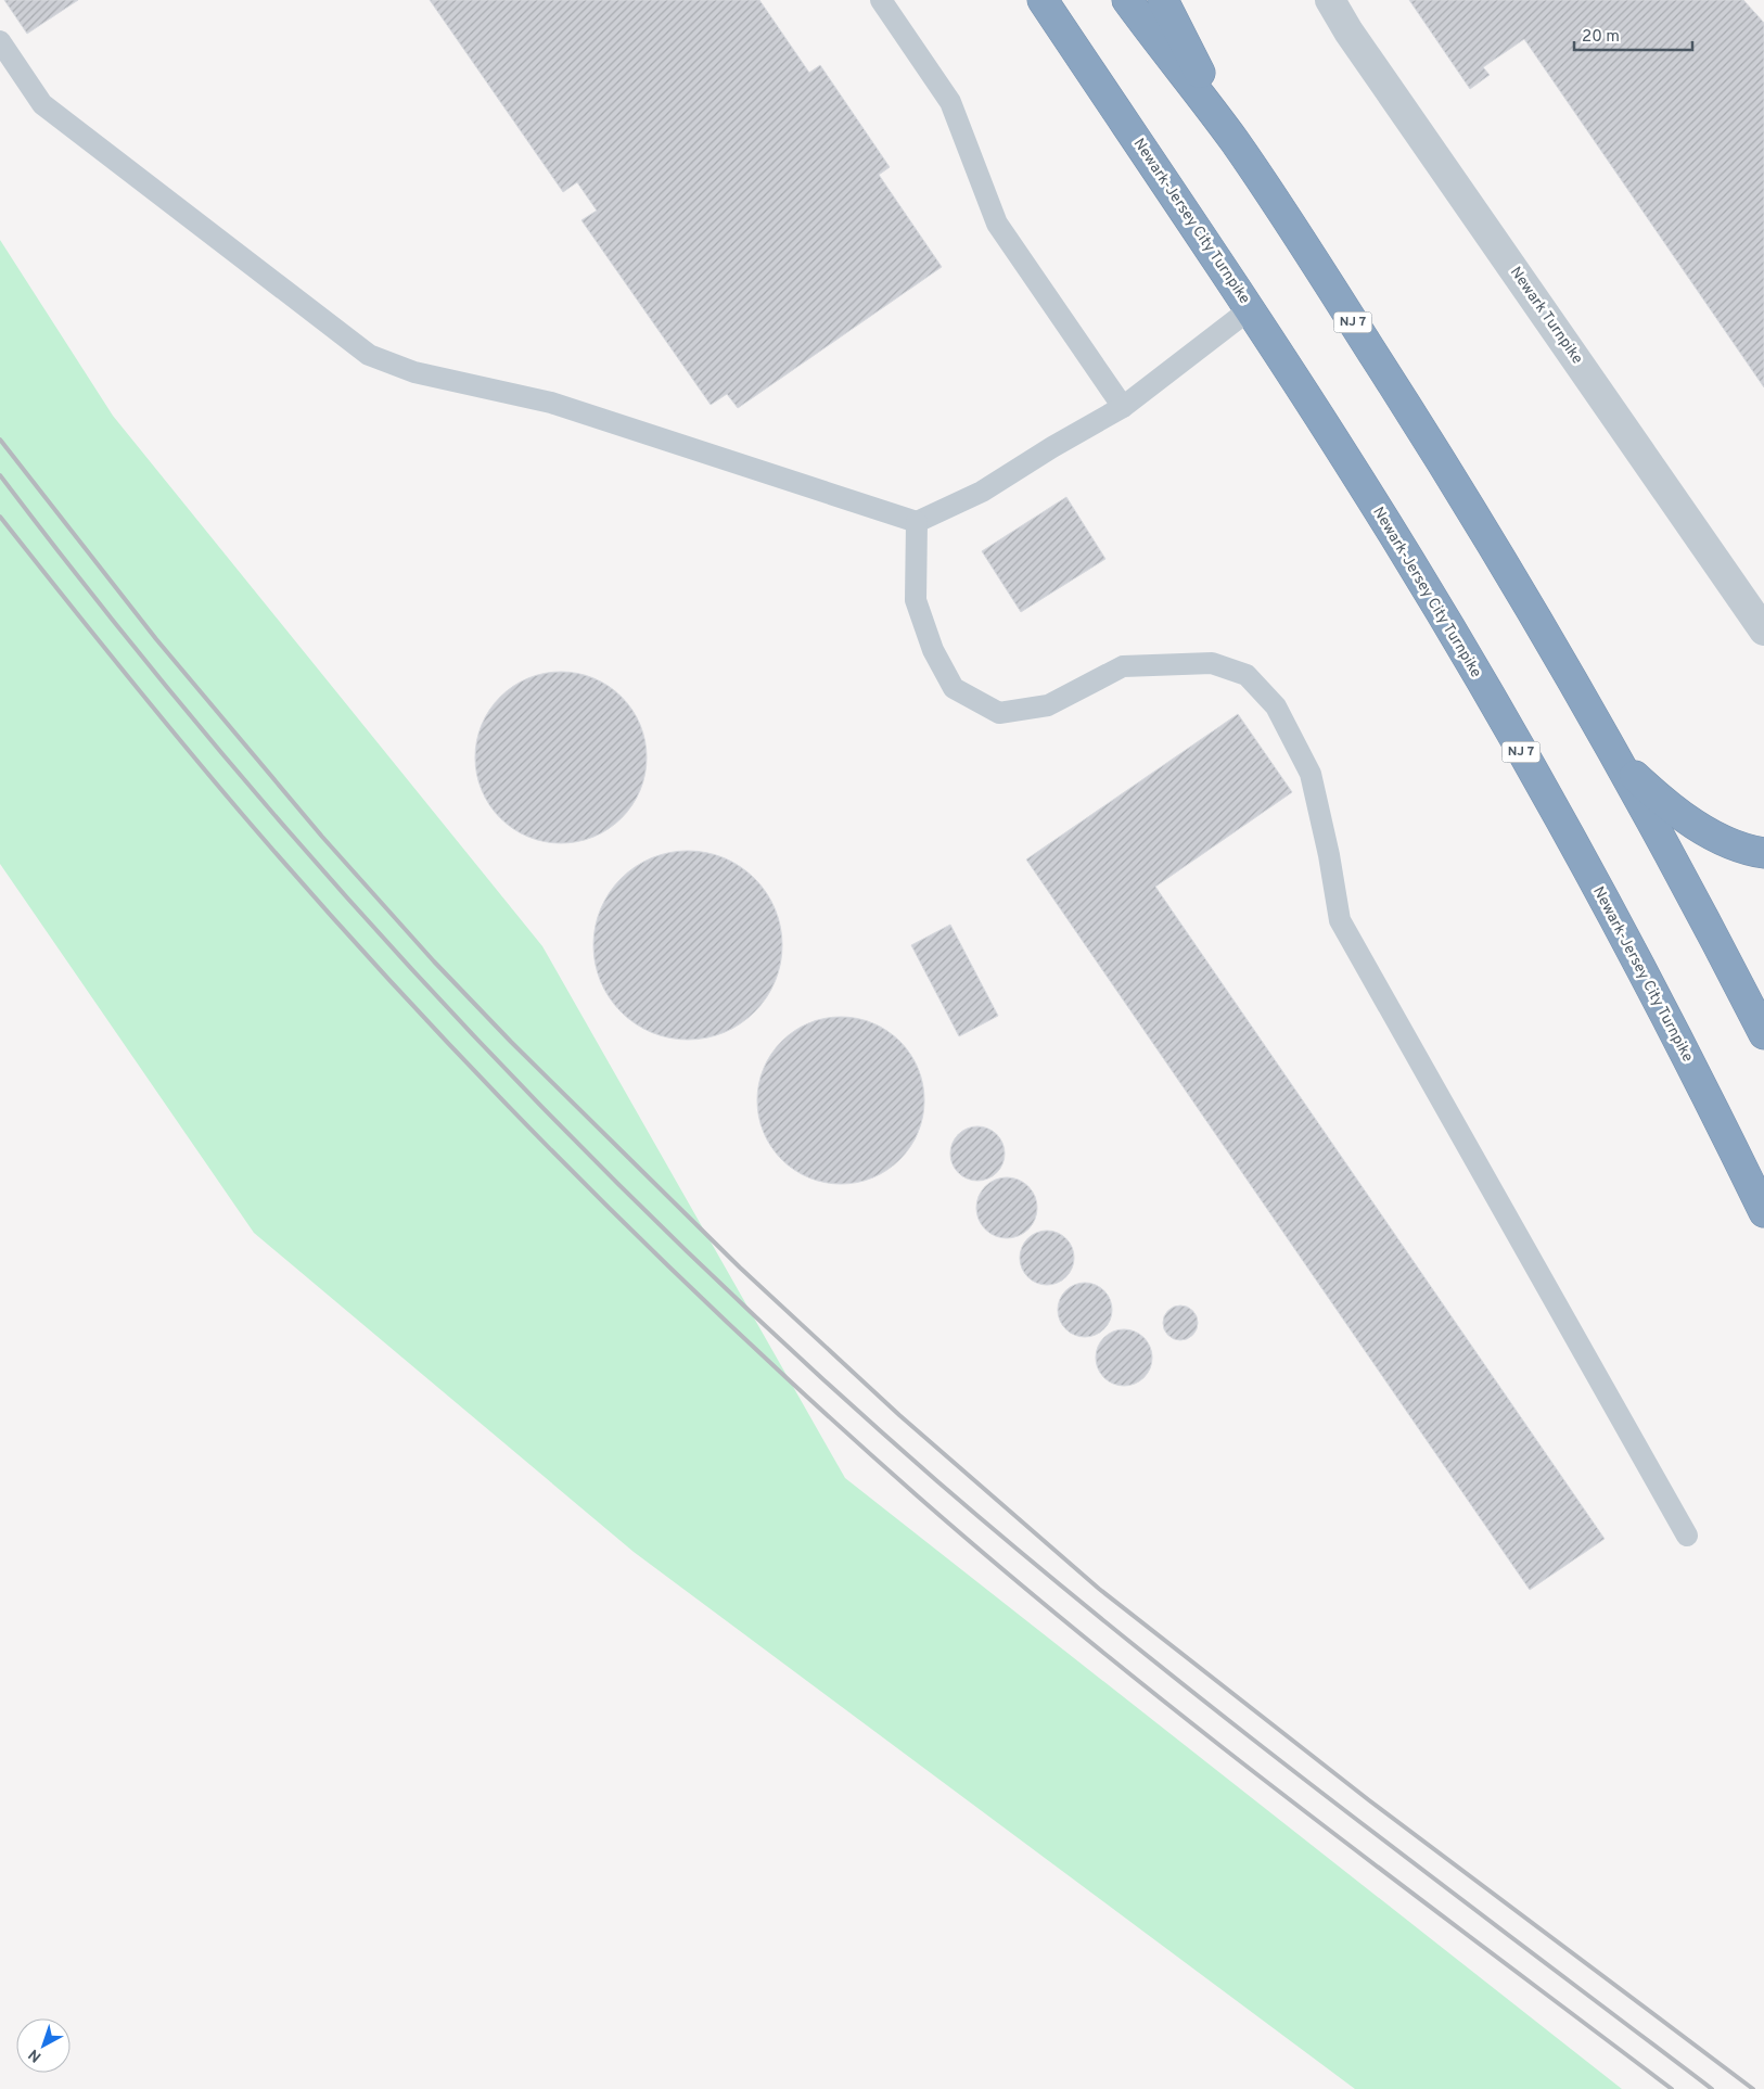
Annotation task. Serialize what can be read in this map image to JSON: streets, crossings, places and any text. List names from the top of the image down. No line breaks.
{"streets":{"highway":["Newark-Jersey City Turnpike","NJ 7"],"street":["Newark Turnpike"]},"scale_bar":"20 m","north":"bottom left"}
